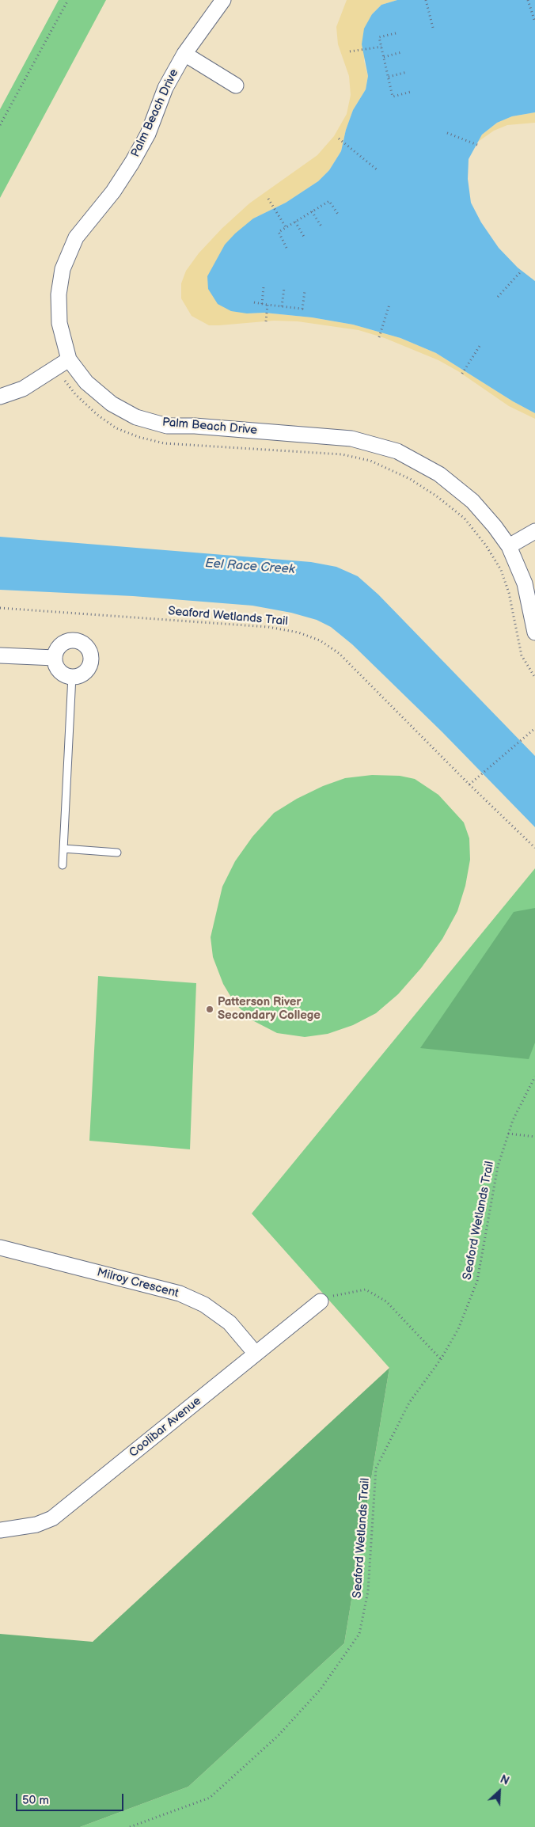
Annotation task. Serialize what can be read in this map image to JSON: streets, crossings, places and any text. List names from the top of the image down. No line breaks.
{"streets":{"street":["Palm Beach Drive","Milroy Crescent","Coolibar Avenue"],"path":["Seaford Wetlands Trail"]},"crossings":[["Milroy Crescent","Coolibar Avenue"]],"water":["Eel Race Creek"],"places":["Patterson River Secondary College"],"scale_bar":"50 m","north":"top right"}
